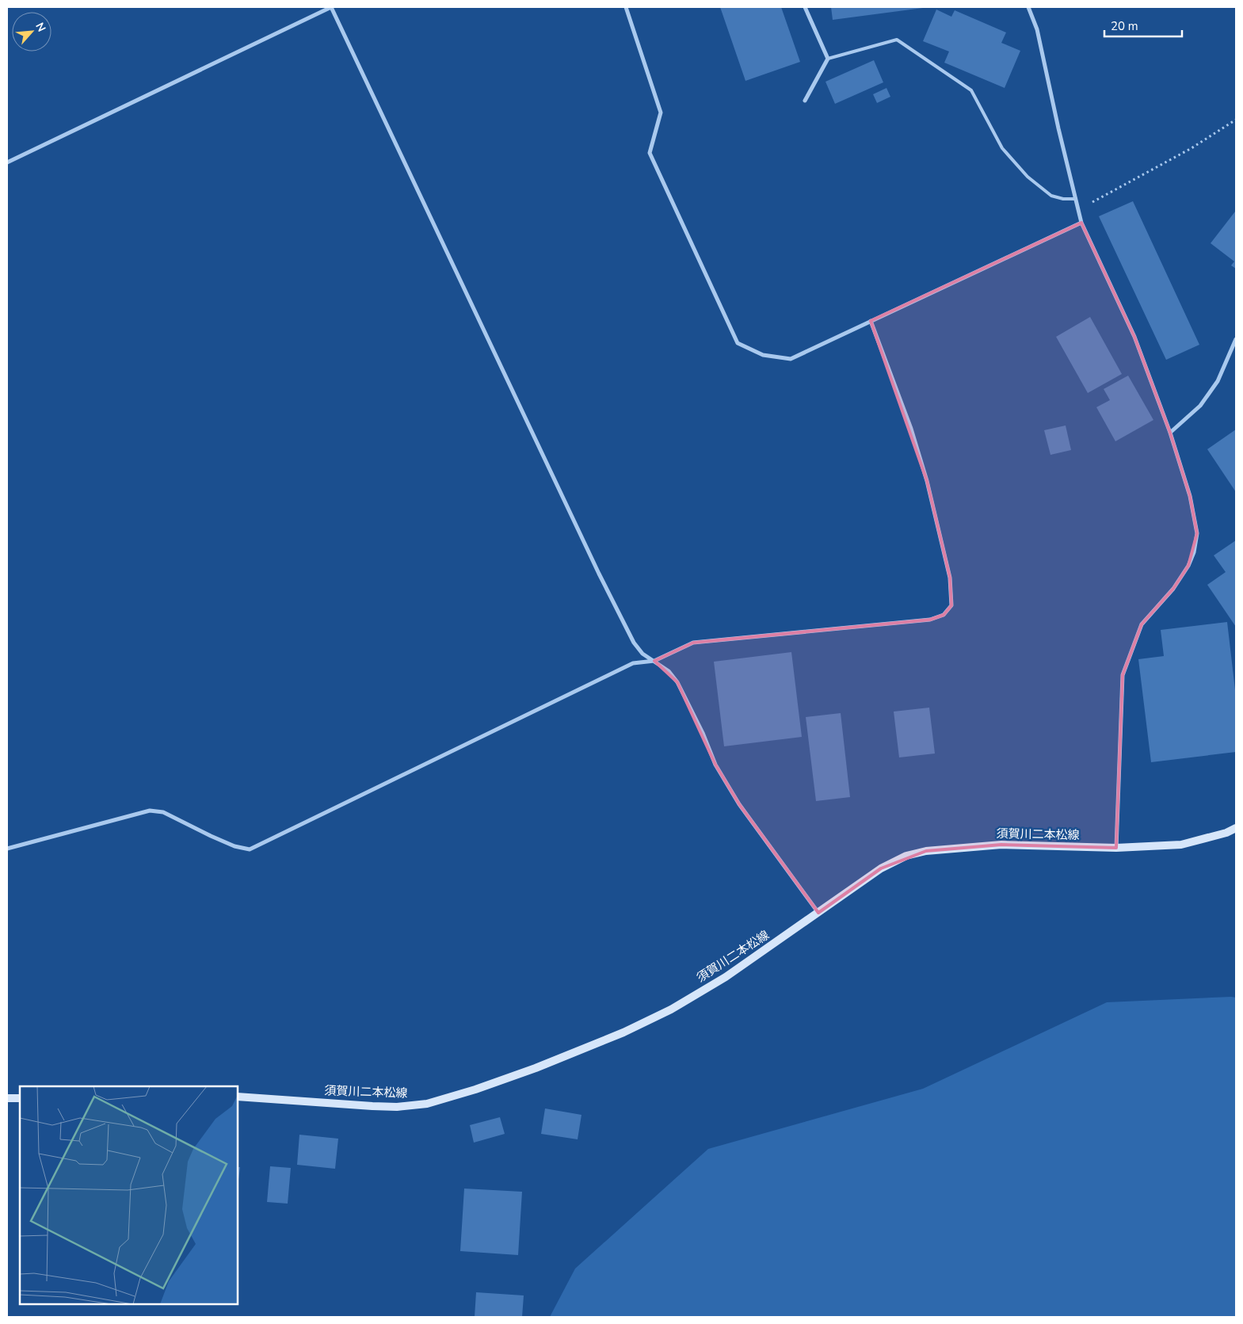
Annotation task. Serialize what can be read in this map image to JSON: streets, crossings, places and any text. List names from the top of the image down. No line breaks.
{"streets":{"main road":["須賀川二本松線"]},"scale_bar":"20 m","north":"top right"}
